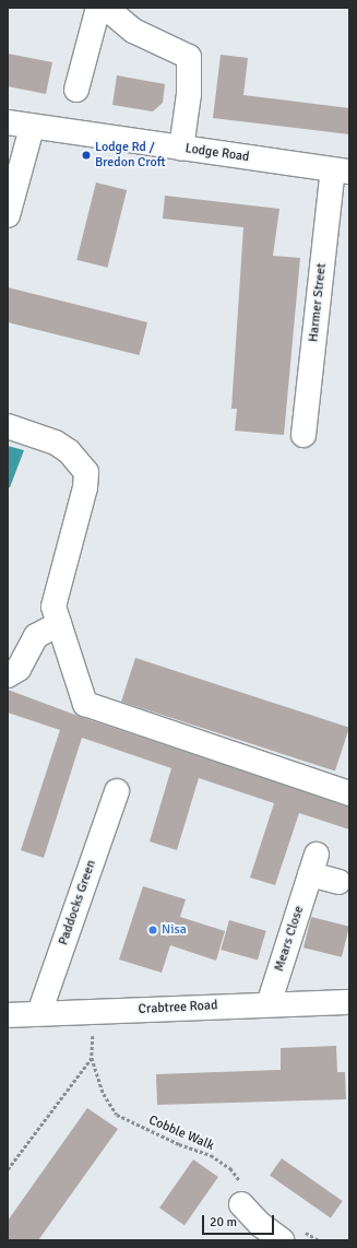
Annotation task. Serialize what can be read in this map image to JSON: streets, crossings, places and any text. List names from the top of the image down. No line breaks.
{"streets":{"street":["Lodge Road","Harmer Street","Paddocks Green","Mears Close","Crabtree Road"],"path":["Cobble Walk"]},"crossings":[["Lodge Road","Harmer Street"],["Paddocks Green","Crabtree Road"],["Mears Close","Crabtree Road"],["Crabtree Road","Cobble Walk"]],"places":["Lodge Rd / Bredon Croft","Nisa"],"scale_bar":"20 m"}
